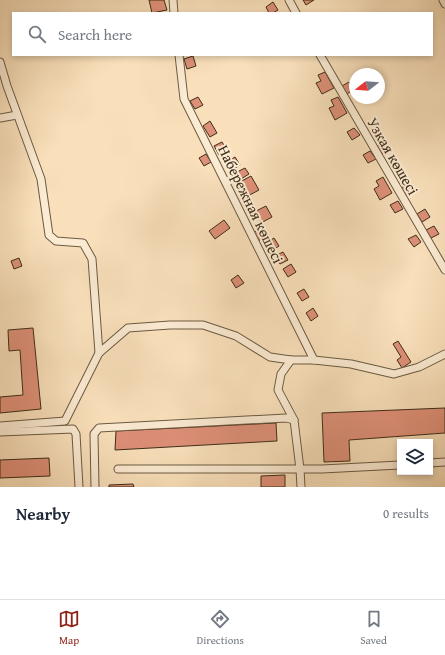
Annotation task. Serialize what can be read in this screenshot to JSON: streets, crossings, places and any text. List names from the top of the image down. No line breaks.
{"streets":{"street":["Узкая көшесі","Набережная көшесі"]},"north":"left","page":{"search":"Search here","heading":["Nearby","0 results"],"nav":["Map","Directions","Saved"]}}
